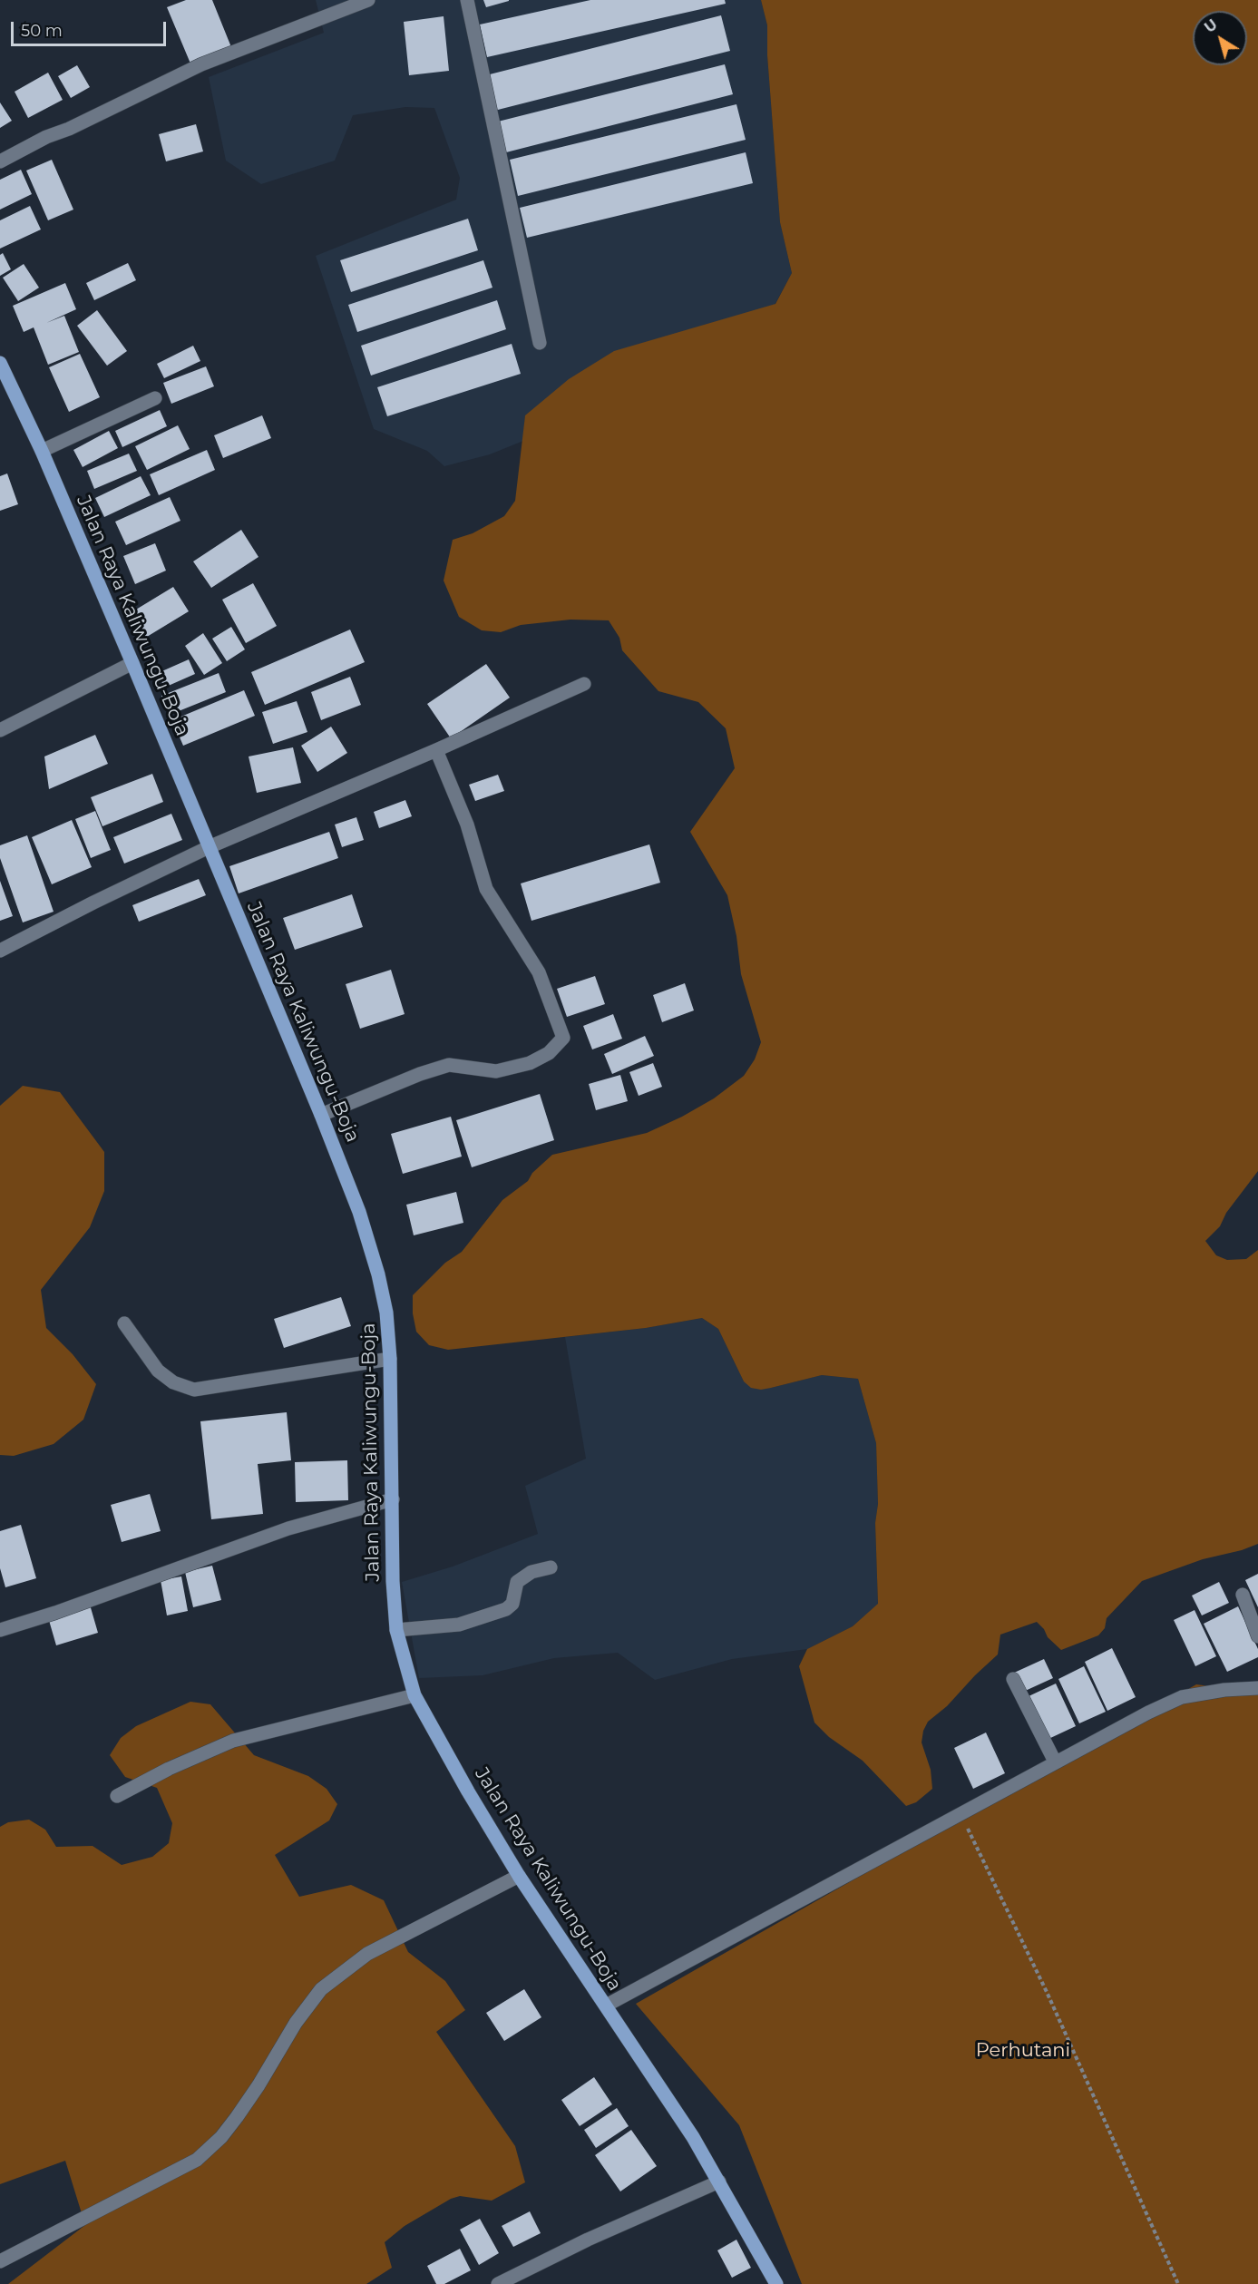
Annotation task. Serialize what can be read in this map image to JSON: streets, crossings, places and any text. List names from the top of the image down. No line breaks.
{"streets":{"main road":["Jalan Raya Kaliwungu-Boja"]},"parks":["Perhutani"],"scale_bar":"50 m","north":"top left"}
